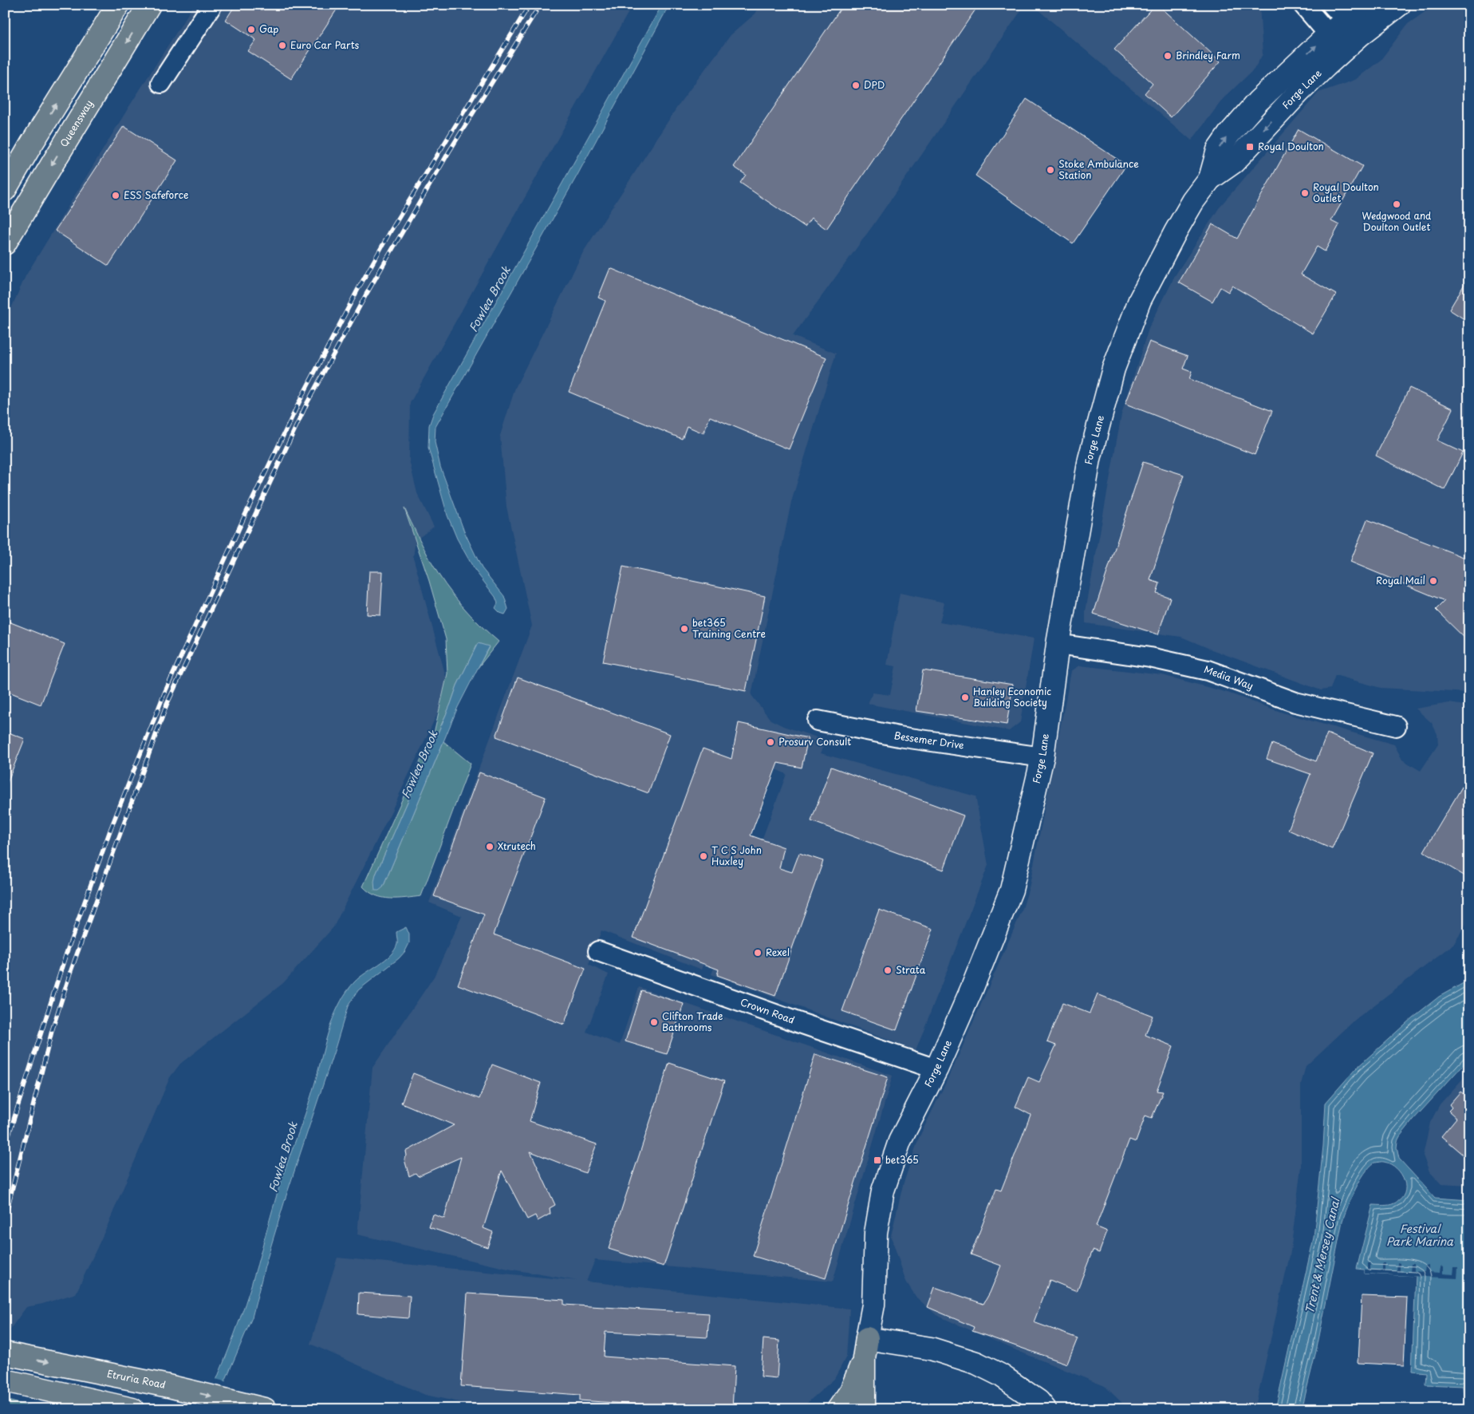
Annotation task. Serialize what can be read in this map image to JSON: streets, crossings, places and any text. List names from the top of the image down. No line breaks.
{"streets":{"highway":["Queensway","Etruria Road"],"street":["Forge Lane","Media Way","Bessemer Drive","Crown Road"]},"crossings":[["Forge Lane","Media Way"],["Forge Lane","Bessemer Drive"],["Forge Lane","Crown Road"]],"water":["Fowlea Brook","Festival Park Marina","Trent & Mersey Canal"],"places":{"other":["Gap","Euro Car Parts","Brindley Farm","DPD","Stoke Ambulance Station","Royal Doulton Outlet","ESS Safeforce","Wedgwood and Doulton Outlet","Royal Mail","bet365 Training Centre","Hanley Economic Building Society","Prosurv Consult","Xtrutech","T C S John Huxley","Rexel","Strata","Clifton Trade Bathrooms"],"transit":["Royal Doulton","bet365"]}}
